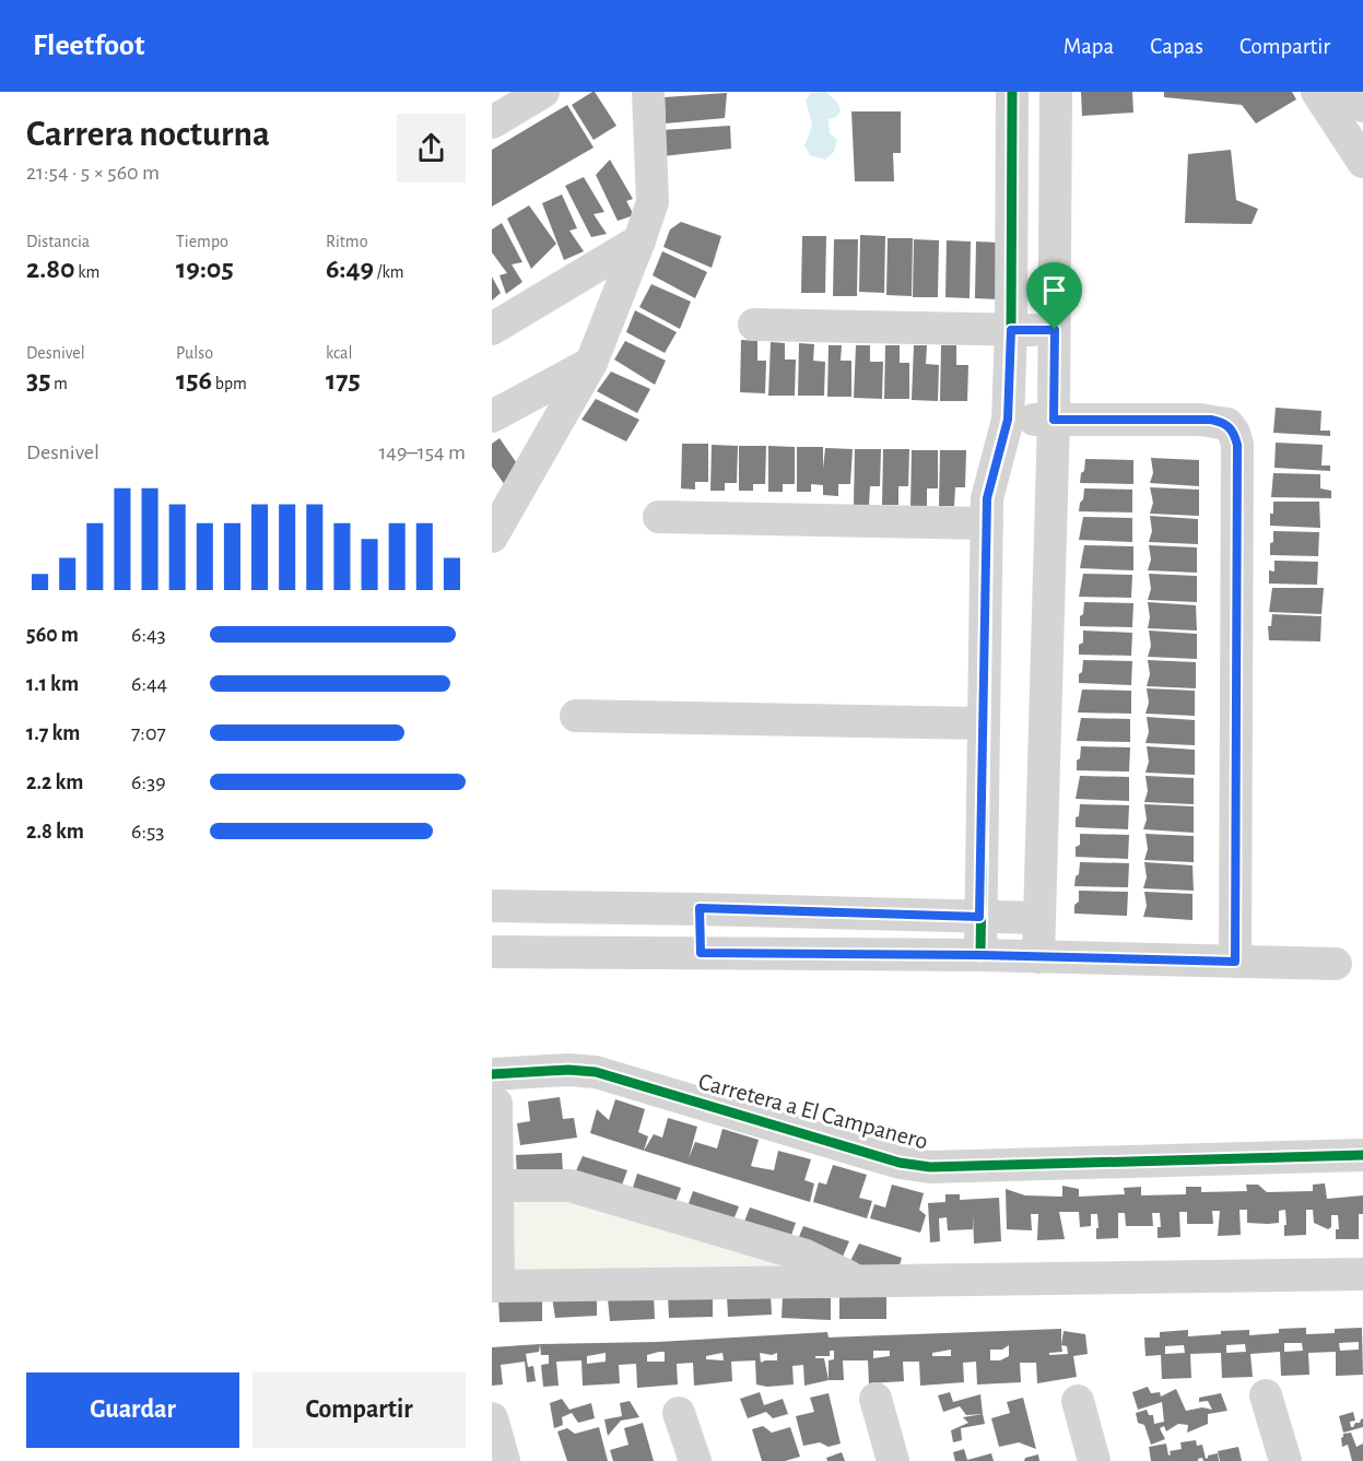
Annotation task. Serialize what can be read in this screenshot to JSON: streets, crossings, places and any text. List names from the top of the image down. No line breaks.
{"streets":{"street":["Carretera a El Campanero"]},"page":{"header":"Fleetfoot","nav":["Mapa","Capas","Compartir"],"heading":["Carrera nocturna","21:54 · 5 × 560 m"],"stats":[["Distancia","2.80 km"],["Tiempo","19:05"],["Ritmo","6:49 /km"],["Desnivel","35 m"],["Pulso","156 bpm"],["kcal","175"]],"chart":["Desnivel","149–154 m"],"list":[{"name":"560 m","note":"6:43"},{"name":"1.1 km","note":"6:44"},{"name":"1.7 km","note":"7:07"},{"name":"2.2 km","note":"6:39"},{"name":"2.8 km","note":"6:53"}],"buttons":["Guardar","Compartir"]}}
